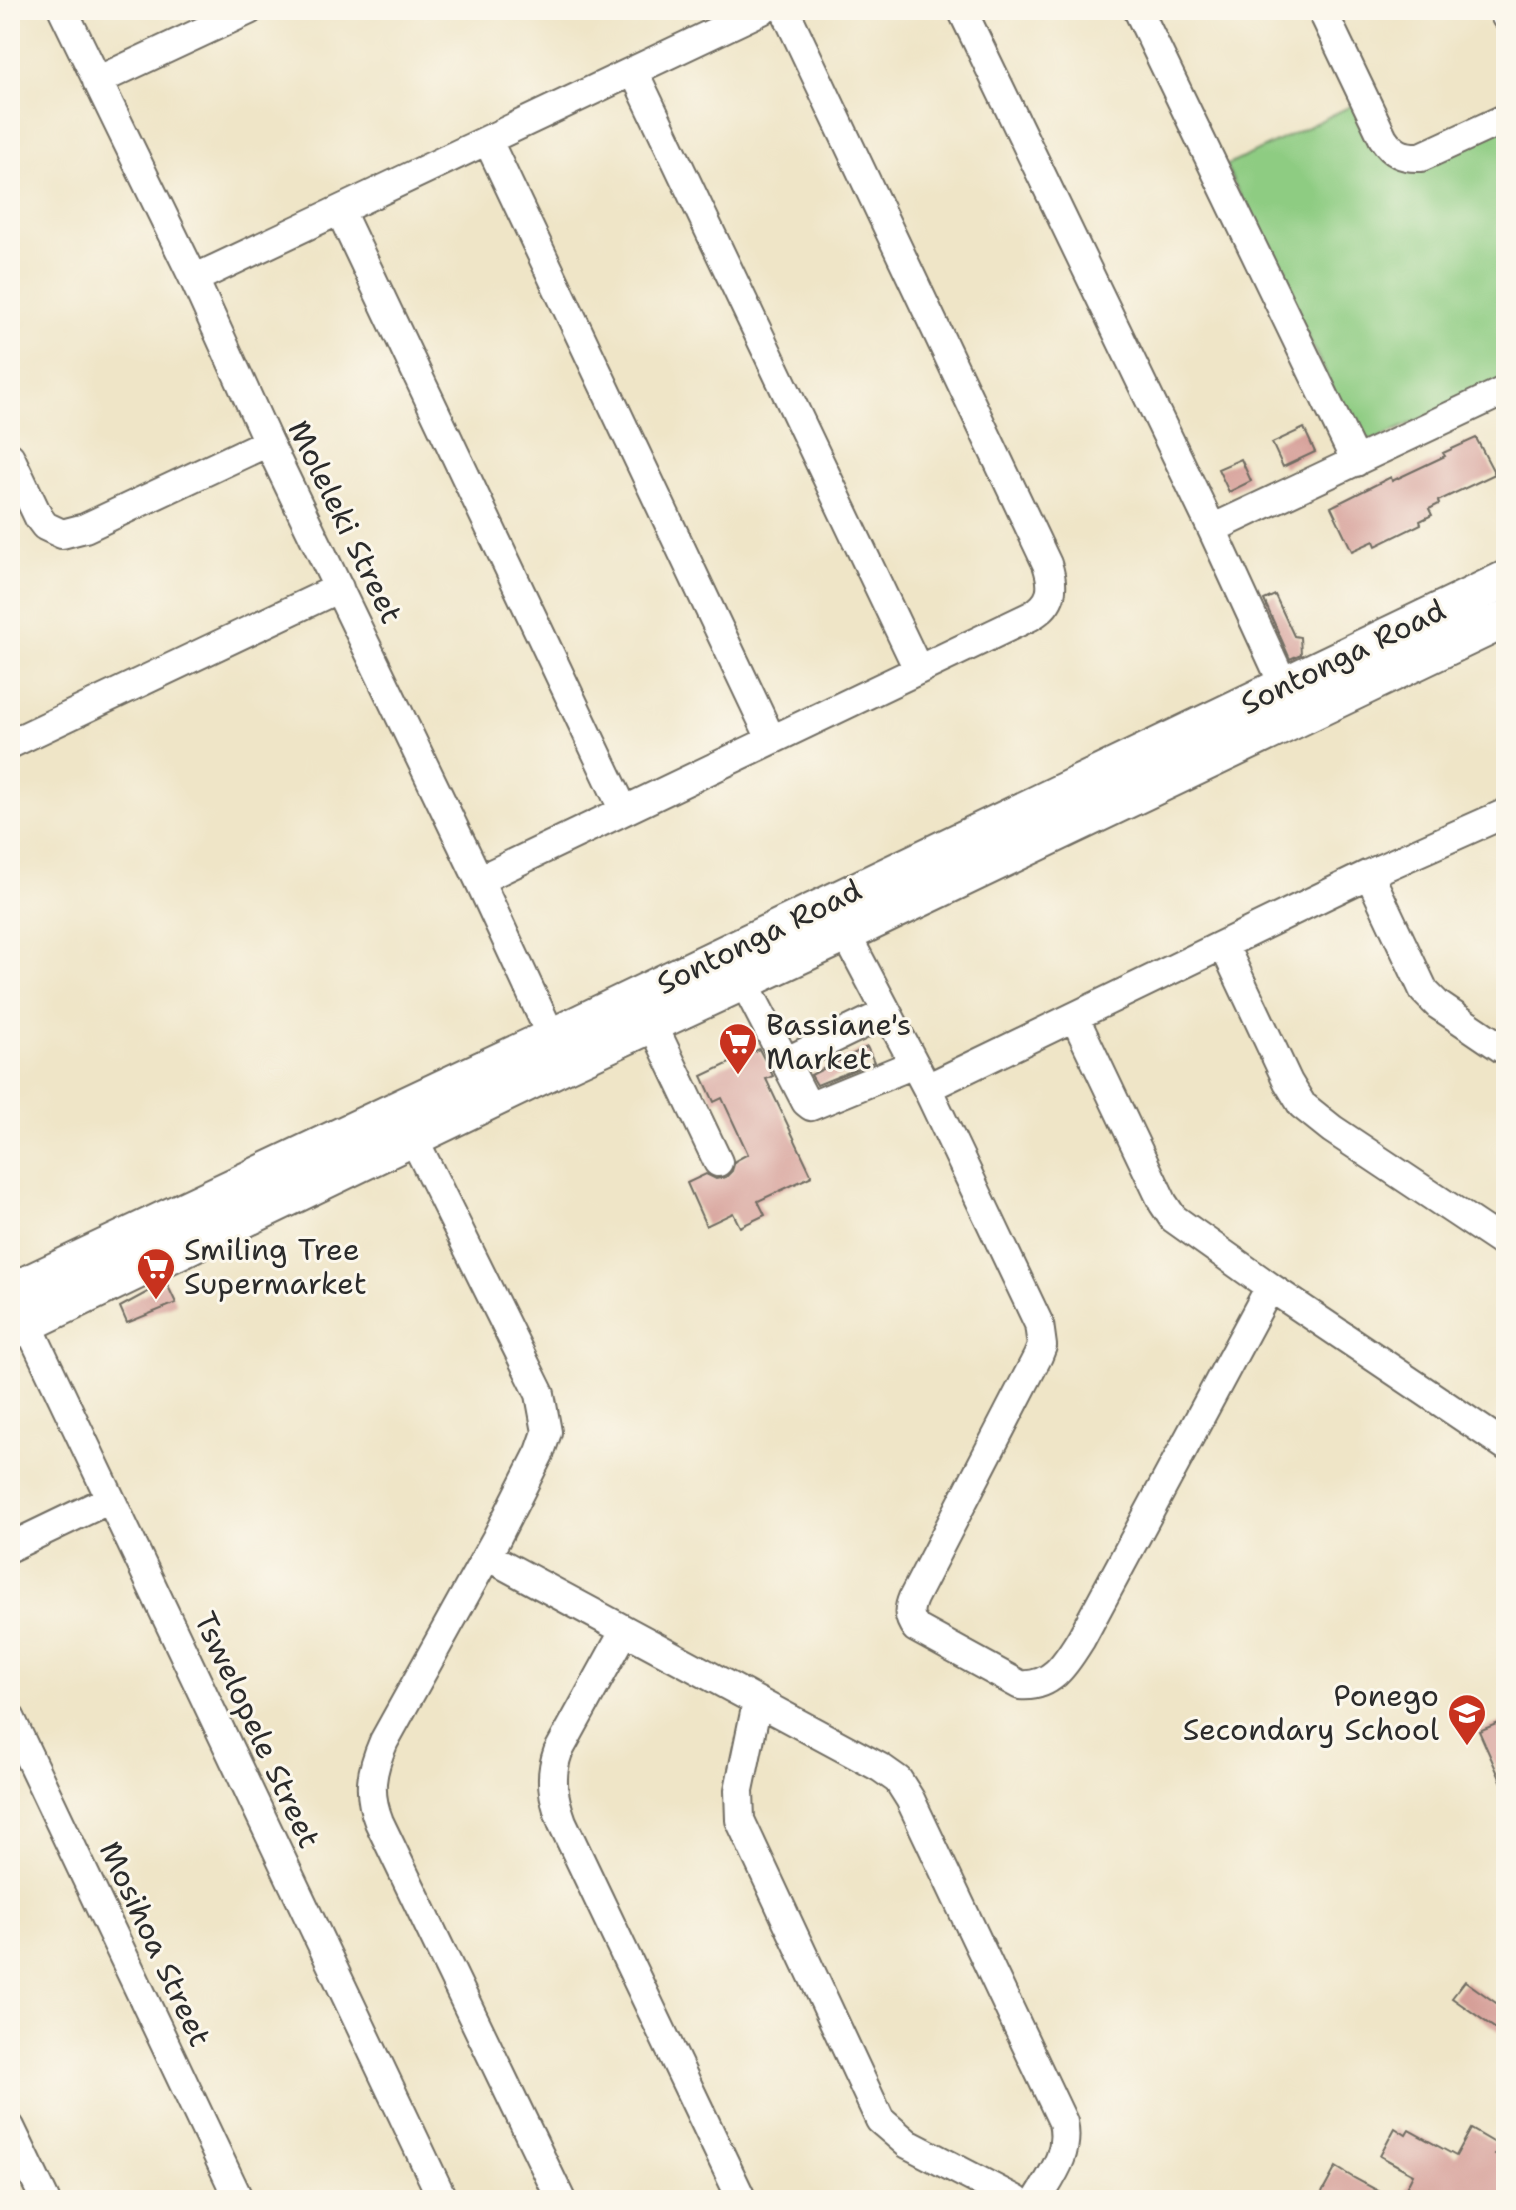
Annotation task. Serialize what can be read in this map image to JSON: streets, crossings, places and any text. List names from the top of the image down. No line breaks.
{"streets":{"main road":["Sontonga Road"],"street":["Moleleki Street","Tswelopele Street","Mosihoa Street"]},"crossings":[["Moleleki Street","Sontonga Road"],["Sontonga Road","Tswelopele Street"]],"places":{"supermarket":["Bassiane's Market","Smiling Tree Supermarket"],"school or university":["Ponego Secondary School"]}}
